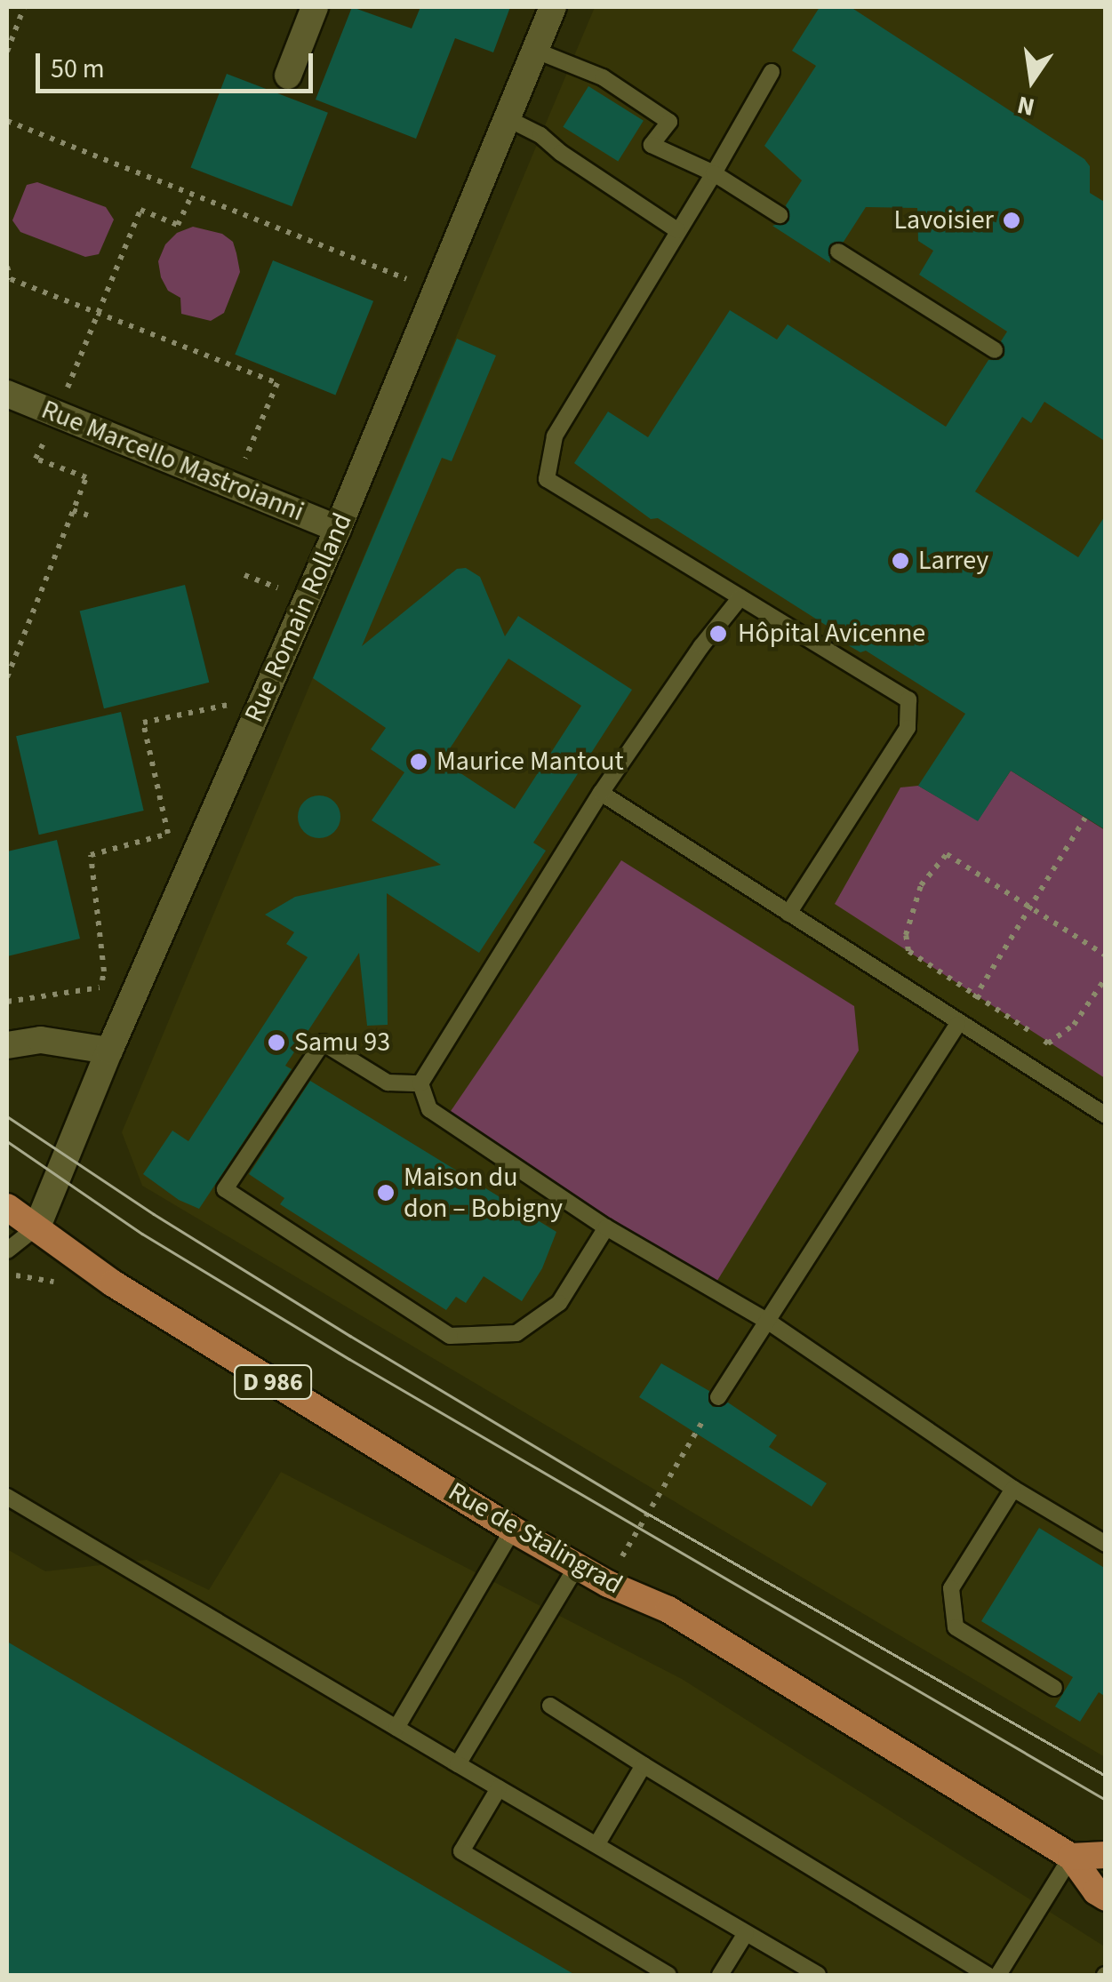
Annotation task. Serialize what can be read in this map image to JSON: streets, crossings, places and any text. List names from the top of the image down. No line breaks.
{"streets":{"main road":["D 986","Rue de Stalingrad"],"street":["Rue Marcello Mastroianni","Rue Romain Rolland"]},"crossings":[["Rue Marcello Mastroianni","Rue Romain Rolland"],["Rue Romain Rolland","Rue de Stalingrad"]],"places":["Lavoisier","Larrey","Hôpital Avicenne","Maurice Mantout","Samu 93","Maison du don – Bobigny"],"scale_bar":"50 m","north":"bottom"}
